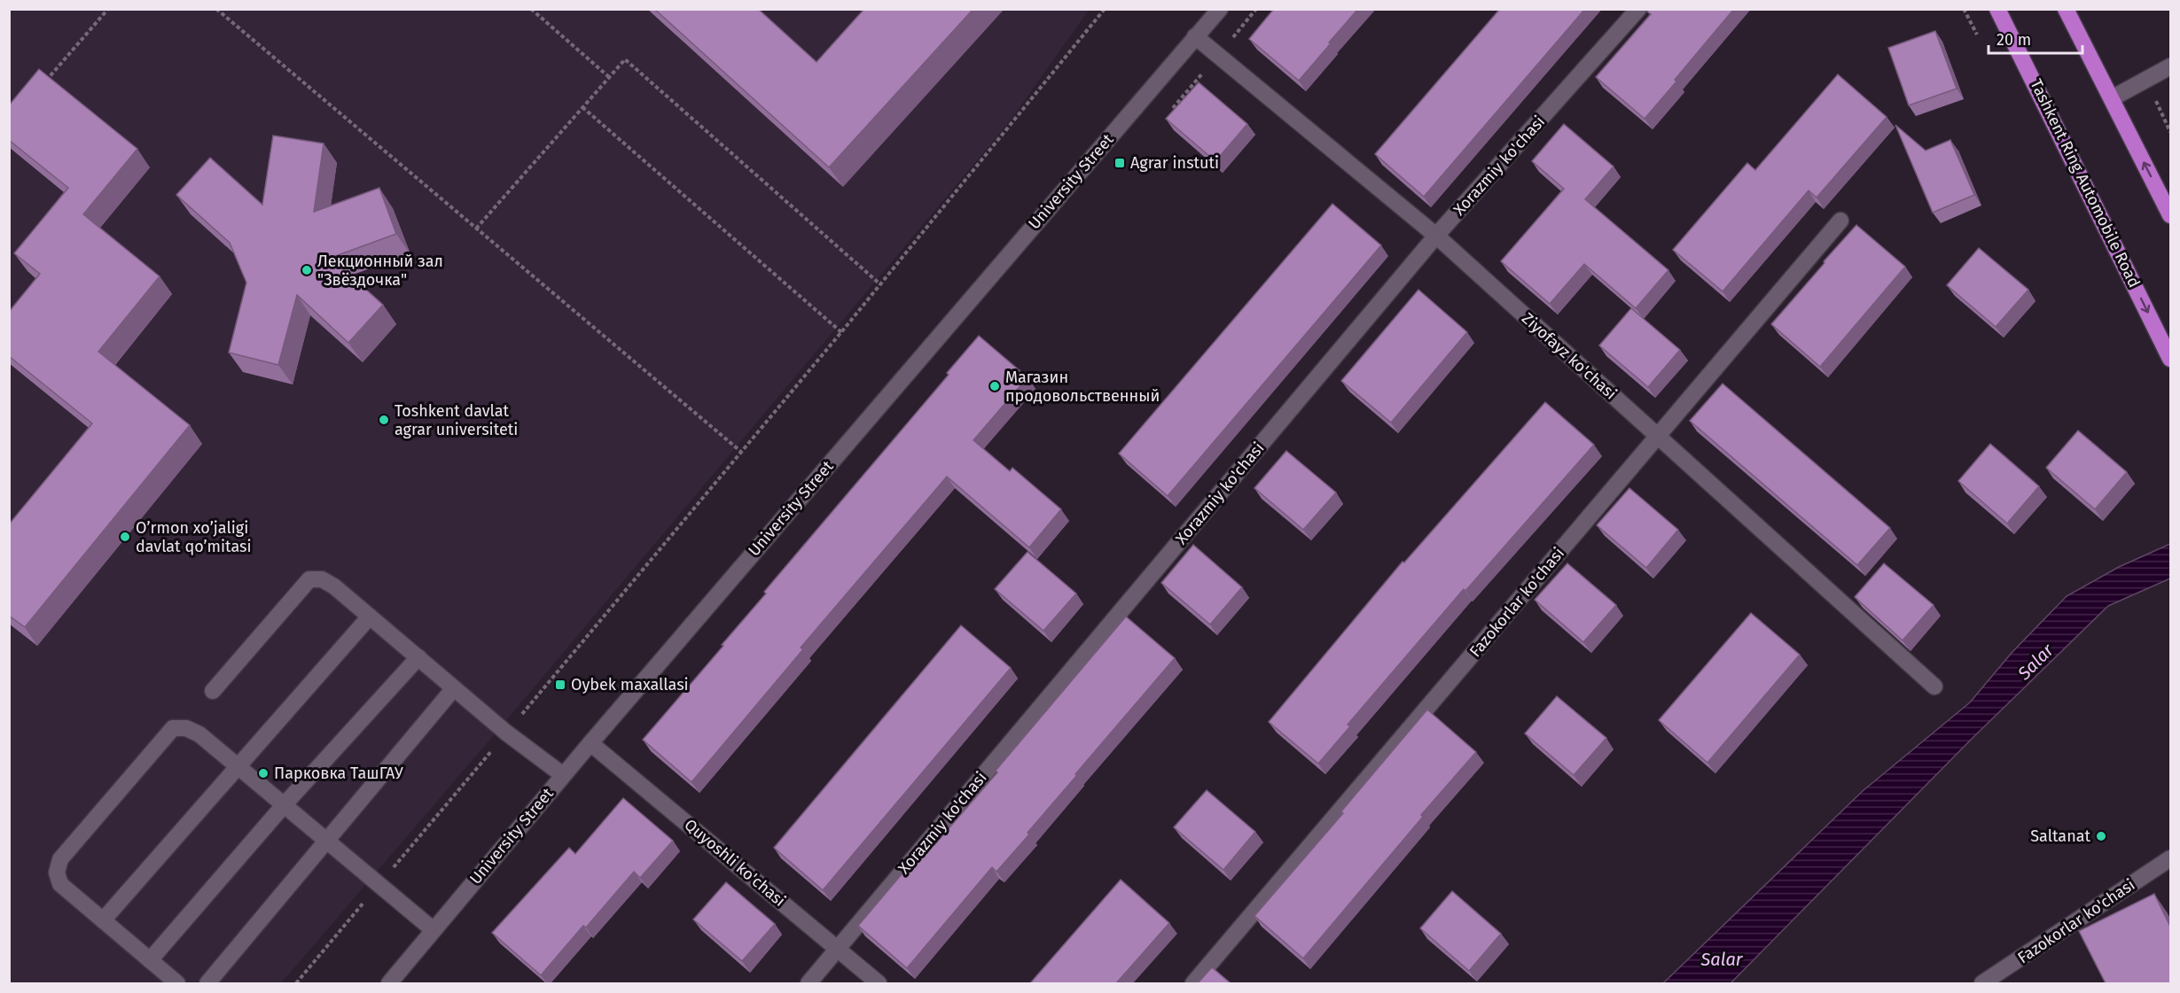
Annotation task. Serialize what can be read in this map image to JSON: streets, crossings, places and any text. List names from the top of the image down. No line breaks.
{"streets":{"highway":["Tashkent Ring Automobile Road"],"street":["Xorazmiy ko'chasi","University Street","Ziyofayz ko'chasi","Fazokorlar ko'chasi","Quyoshli ko'chasi"]},"crossings":[["Xorazmiy ko'chasi","Ziyofayz ko'chasi"],["Xorazmiy ko'chasi","Quyoshli ko'chasi"],["University Street","Ziyofayz ko'chasi"],["University Street","Quyoshli ko'chasi"],["Ziyofayz ko'chasi","Fazokorlar ko'chasi"]],"water":["Salar"],"places":{"transit":["Agrar instuti","Oybek maxallasi"],"other":["Лекционный зал \"Звёздочка\"","Магазин продовольственный","Toshkent davlat agrar universiteti","O’rmon xo’jaligi davlat qo’mitasi","Парковка ТашГАУ","Saltanat"]},"scale_bar":"20 m"}
